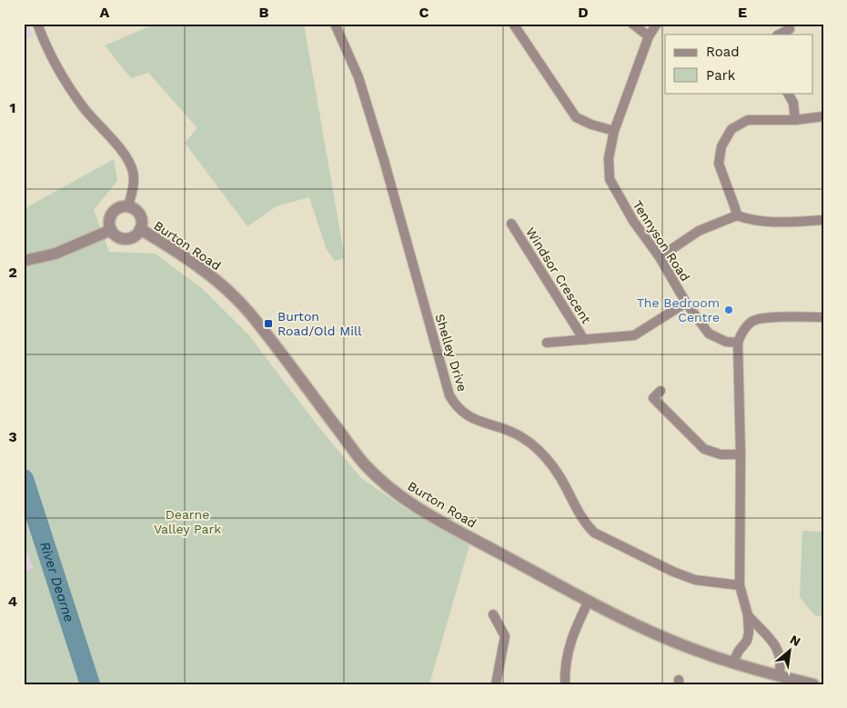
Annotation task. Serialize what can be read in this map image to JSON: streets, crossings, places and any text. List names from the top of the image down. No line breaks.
{"streets":{"street":["Tennyson Road","Burton Road","Windsor Crescent","Shelley Drive"]},"crossings":[["Tennyson Road","Windsor Crescent"]],"water":["River Dearne"],"parks":["Dearne Valley Park"],"places":{"other":["The Bedroom Centre"],"transit":["Burton Road/Old Mill"]},"legend":["Road","Park"],"north":"top right","grid":{"columns":["A","B","C","D","E"],"rows":["1","2","3","4"]}}
